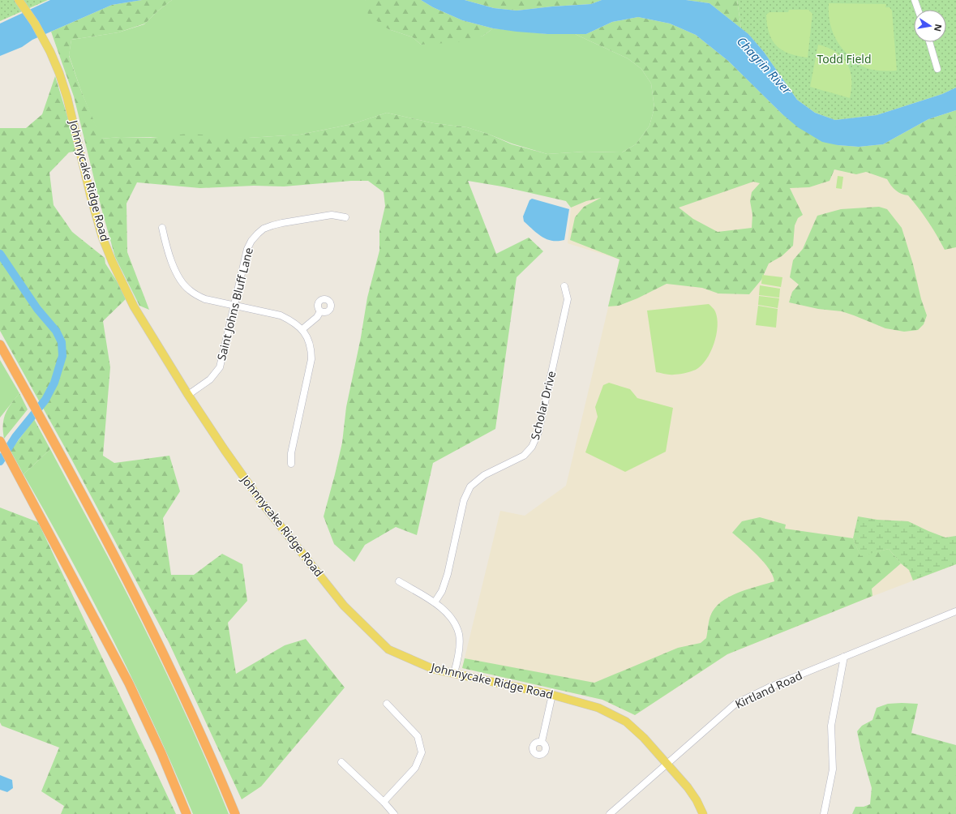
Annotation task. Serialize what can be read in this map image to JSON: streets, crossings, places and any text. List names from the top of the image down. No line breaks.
{"streets":{"main road":["Johnnycake Ridge Road"],"street":["Saint Johns Bluff Lane","Scholar Drive","Kirtland Road"]},"crossings":[["Johnnycake Ridge Road","Saint Johns Bluff Lane"],["Johnnycake Ridge Road","Kirtland Road"]],"water":["Chagrin River"],"parks":["Todd Field"],"north":"right"}
